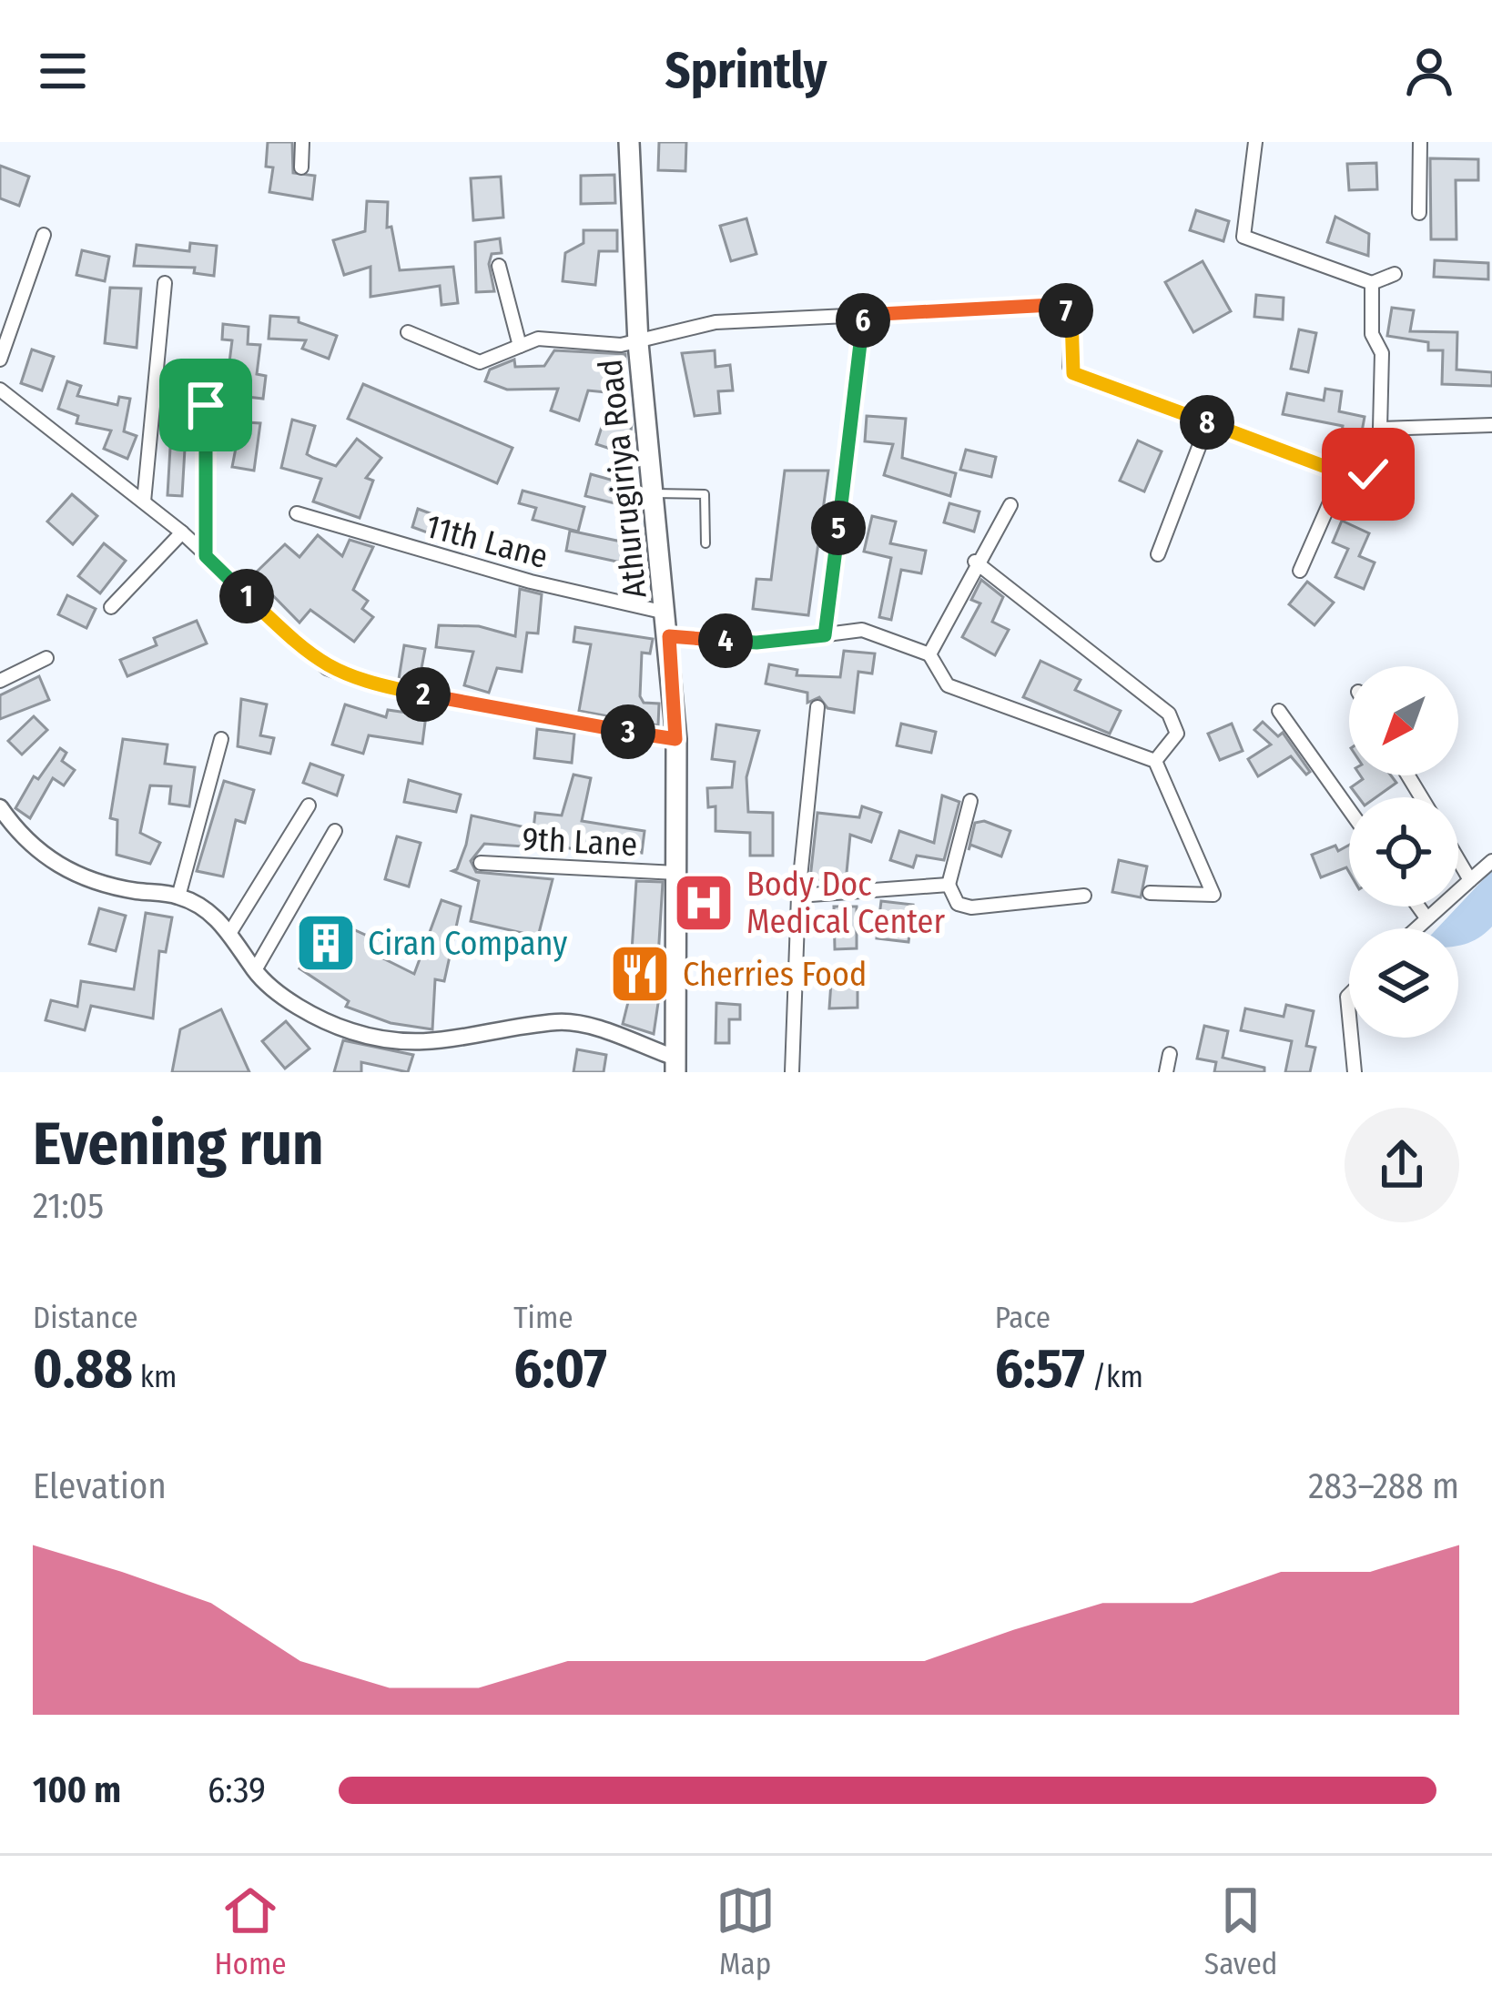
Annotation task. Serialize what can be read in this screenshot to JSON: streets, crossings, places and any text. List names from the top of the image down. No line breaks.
{"streets":{"main road":["Athurugiriya Road"],"street":["11th Lane","9th Lane"]},"crossings":[["Athurugiriya Road","11th Lane"],["Athurugiriya Road","9th Lane"]],"places":{"hospital":["Body Doc Medical Center"],"building":["Ciran Company"],"restaurant":["Cherries Food"]},"north":"bottom left","page":{"header":"Sprintly","pins":["7","6","8","5","1","4","2","3"],"heading":["Evening run","21:05"],"stats":[["Distance","0.88 km"],["Time","6:07"],["Pace","6:57 /km"]],"chart":["Elevation","283–288 m"],"list":[{"name":"100 m","note":"6:39"}],"tabs":["Home","Map","Saved"]}}
